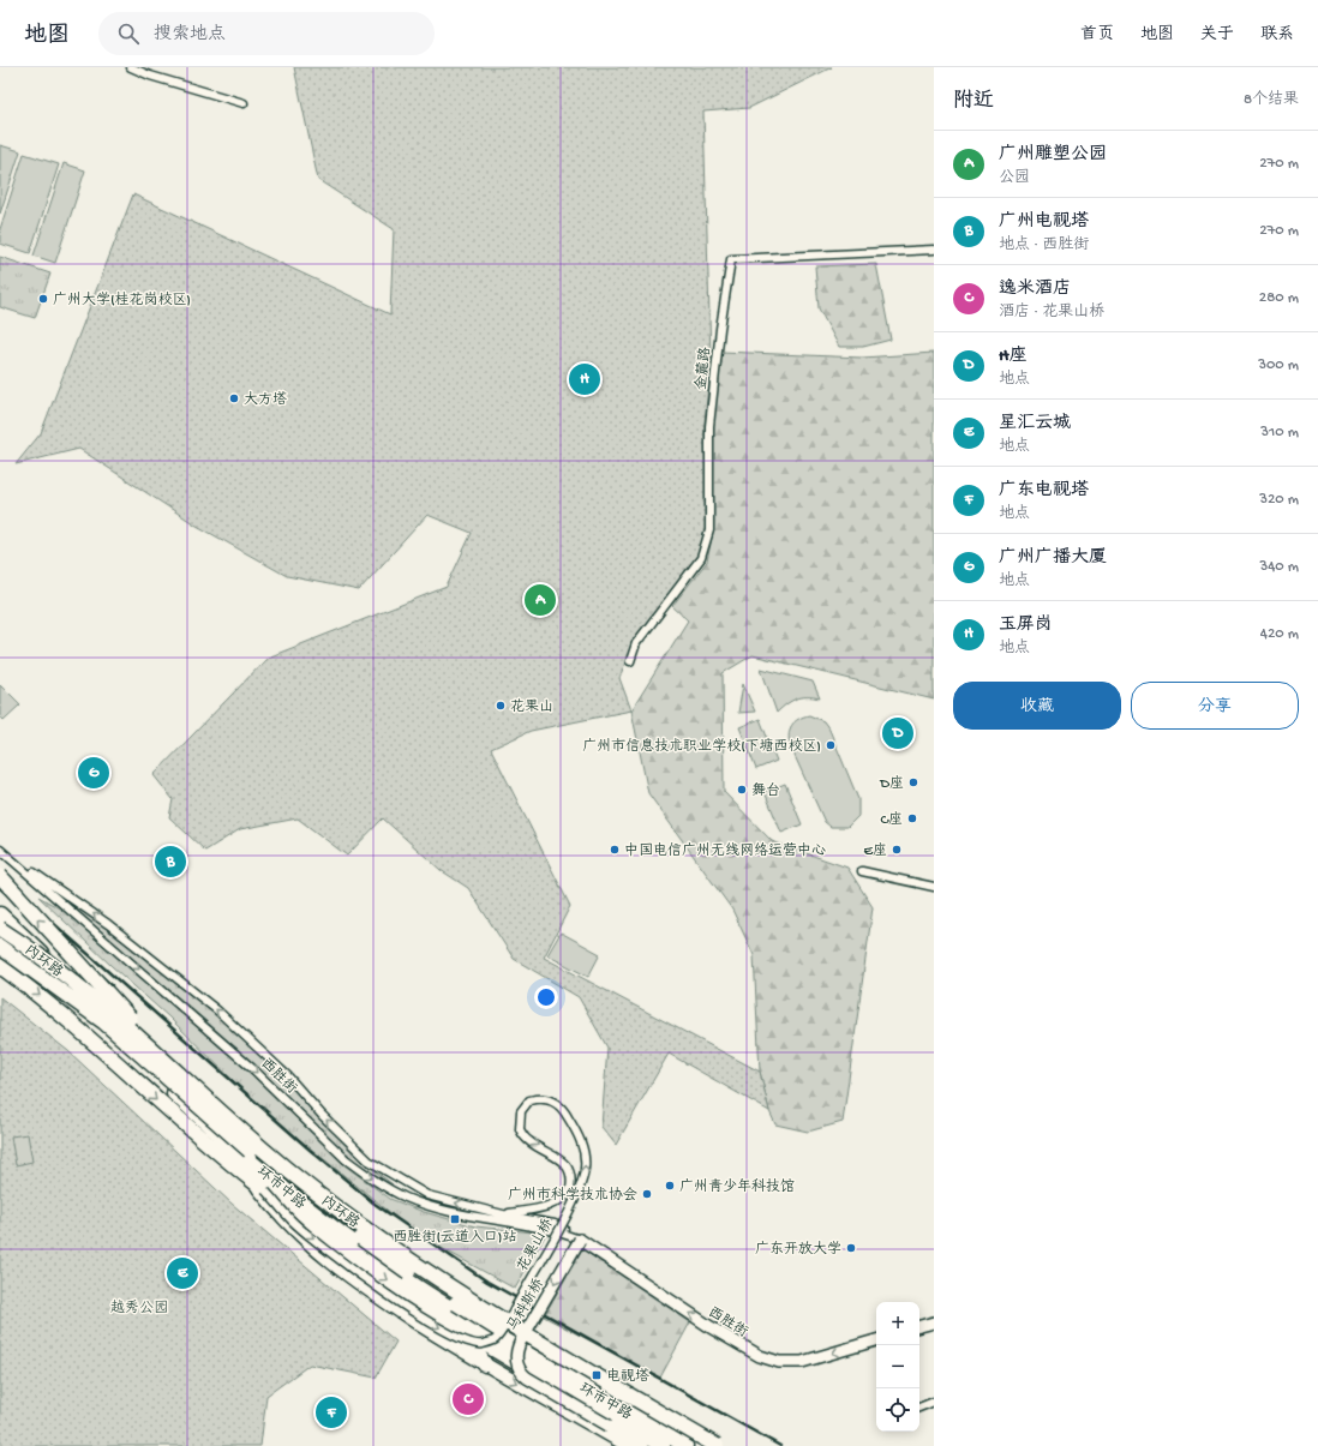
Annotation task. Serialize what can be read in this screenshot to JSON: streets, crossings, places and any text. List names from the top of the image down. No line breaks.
{"streets":{"highway":["内环路","环市中路"],"street":["金麓路","西胜街","花果山桥","马科斯桥"]},"crossings":[["内环路","环市中路"],["西胜街","花果山桥"],["西胜街","马科斯桥"],["环市中路","花果山桥"]],"parks":["越秀公园"],"places":{"other":["广州大学(桂花岗校区)","大方塔","花果山","广州市信息技术职业学校(下塘西校区)","D座","舞台","C座","中国电信广州无线网络运营中心","E座","广州青少年科技馆","广州市科学技术协会","广东开放大学"],"transit":["西胜街(云道入口)站","电视塔"]},"page":{"header":"地图","search":"搜索地点","nav":["首页","地图","关于","联系"],"heading":["附近","8个结果"],"list":[{"mark":"A","name":"广州雕塑公园","note":"公园","value":"270 m"},{"mark":"B","name":"广州电视塔","note":"地点 · 西胜街","value":"270 m"},{"mark":"C","name":"逸米酒店","note":"酒店 · 花果山桥","value":"280 m"},{"mark":"D","name":"H座","note":"地点","value":"300 m"},{"mark":"E","name":"星汇云城","note":"地点","value":"310 m"},{"mark":"F","name":"广东电视塔","note":"地点","value":"320 m"},{"mark":"G","name":"广州广播大厦","note":"地点","value":"340 m"},{"mark":"H","name":"玉屏岗","note":"地点","value":"420 m"}],"pins":["H","A","D","G","B","E","C","F"],"buttons":["收藏","分享"],"map_buttons":["+","−"]}}
